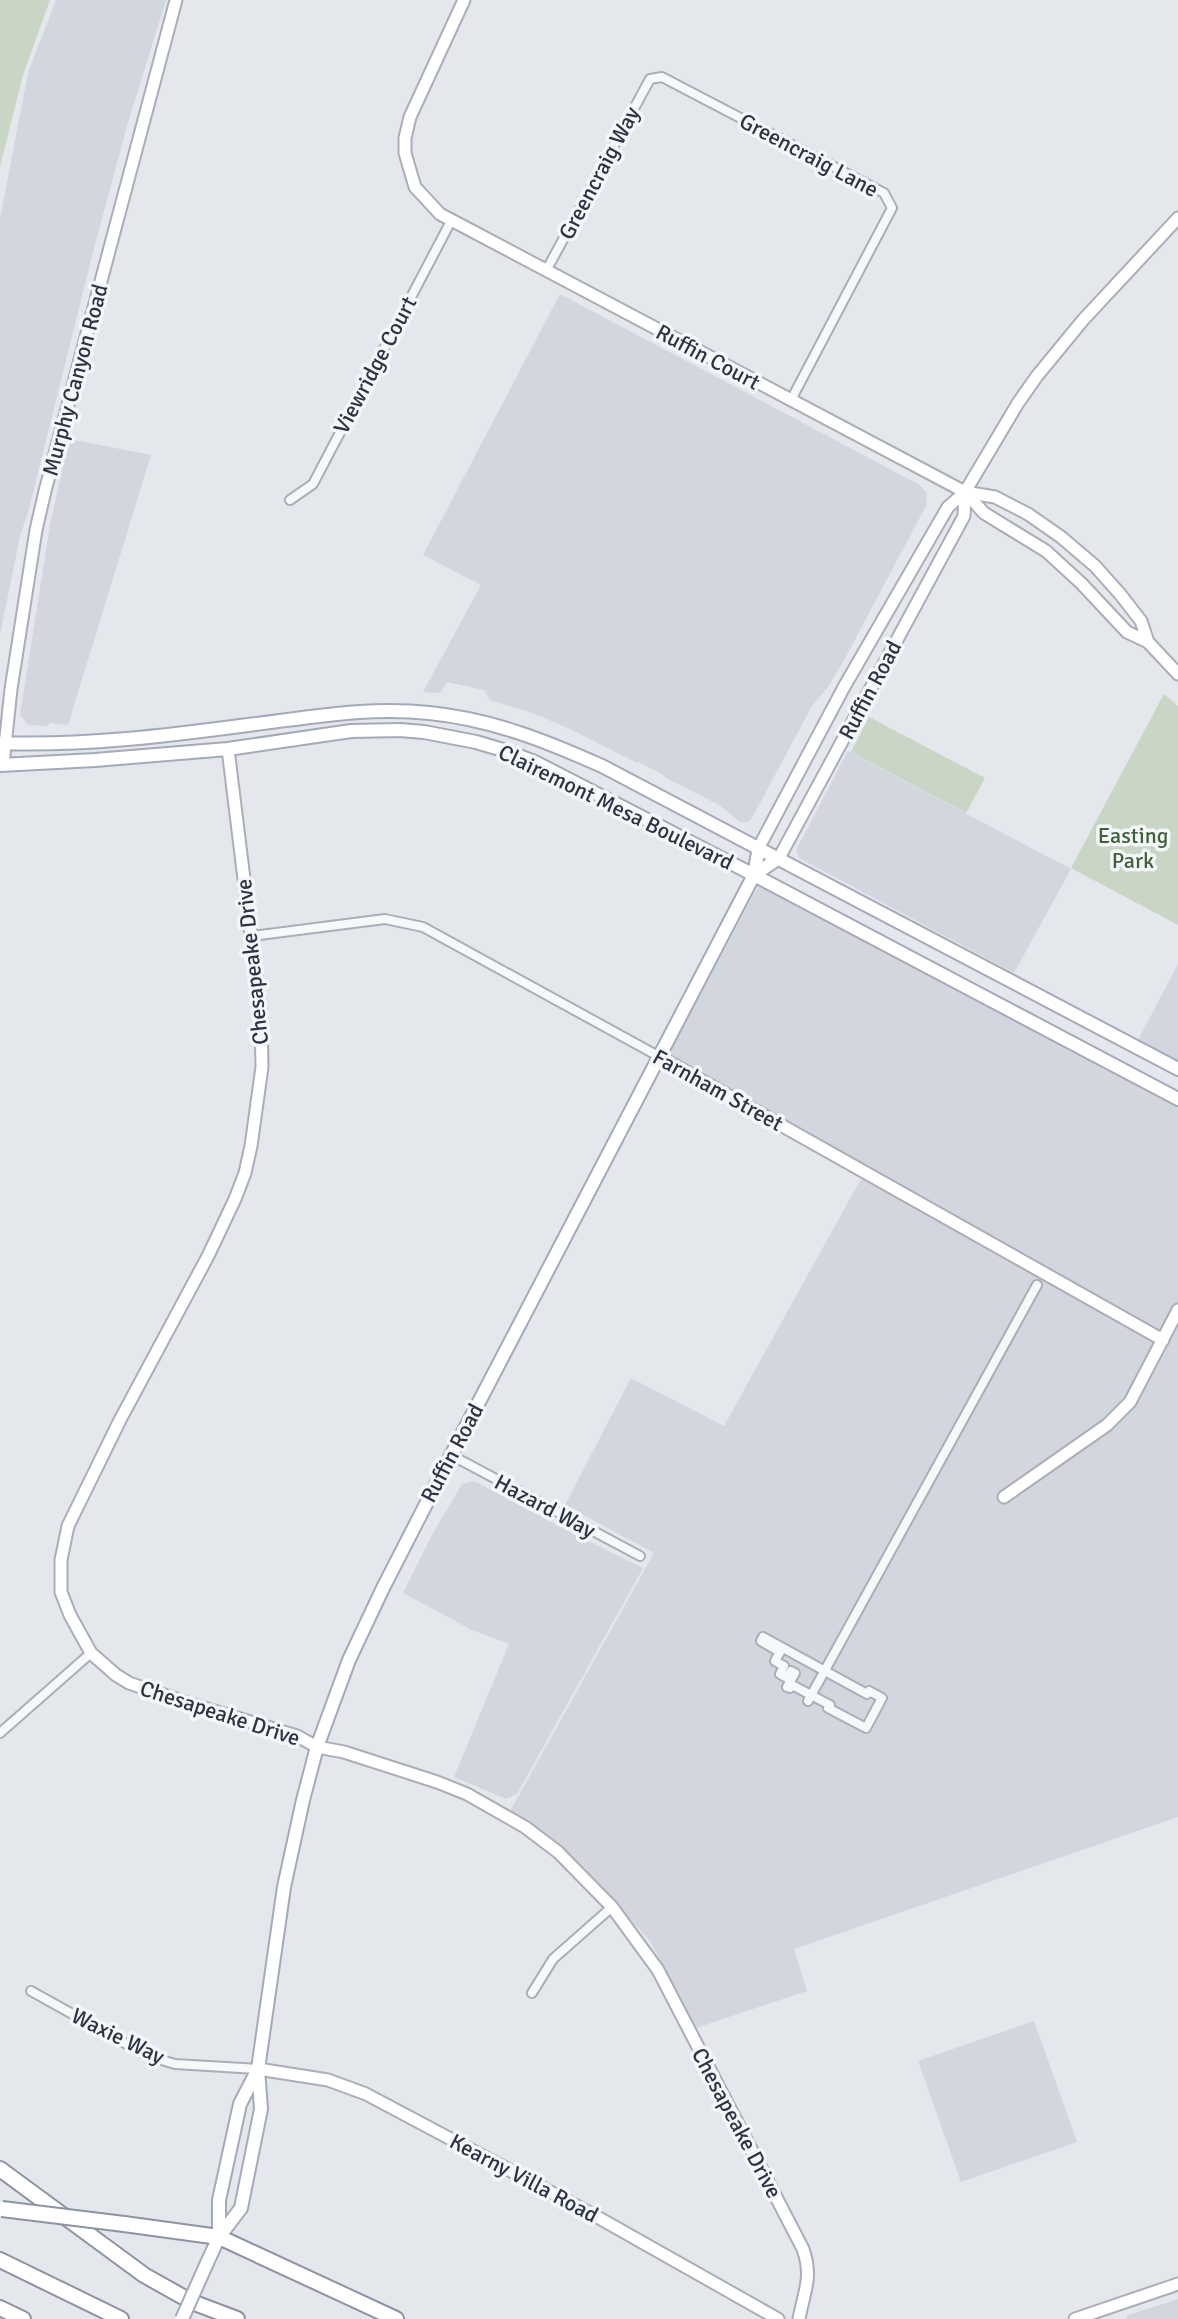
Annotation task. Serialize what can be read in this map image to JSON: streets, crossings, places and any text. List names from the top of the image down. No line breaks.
{"streets":{"main road":["Ruffin Road","Clairemont Mesa Boulevard"],"street":["Greencraig Lane","Greencraig Way","Ruffin Court","Viewridge Court","Murphy Canyon Road","Chesapeake Drive","Farnham Street","Hazard Way","Waxie Way","Kearny Villa Road"]},"crossings":[["Greencraig Lane","Greencraig Way"],["Greencraig Lane","Ruffin Court"],["Greencraig Way","Ruffin Court"],["Ruffin Court","Viewridge Court"],["Ruffin Court","Ruffin Road"],["Murphy Canyon Road","Clairemont Mesa Boulevard"],["Ruffin Road","Clairemont Mesa Boulevard"],["Ruffin Road","Chesapeake Drive"],["Ruffin Road","Farnham Street"],["Ruffin Road","Hazard Way"],["Ruffin Road","Waxie Way"],["Ruffin Road","Kearny Villa Road"],["Clairemont Mesa Boulevard","Chesapeake Drive"],["Chesapeake Drive","Farnham Street"],["Waxie Way","Kearny Villa Road"]],"parks":["Easting Park"]}
